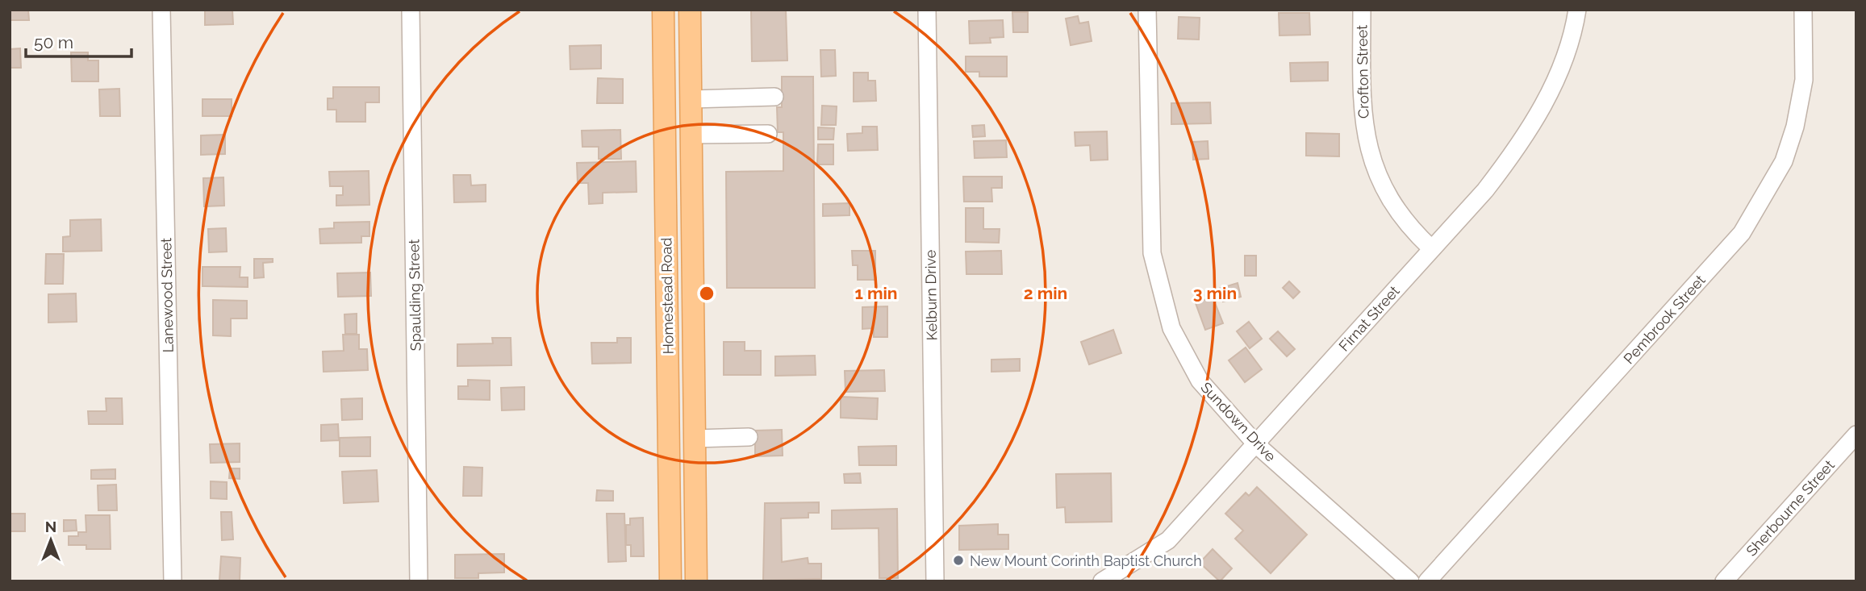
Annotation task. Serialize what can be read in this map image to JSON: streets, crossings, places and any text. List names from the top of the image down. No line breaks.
{"streets":{"main road":["Homestead Road"],"street":["Crofton Street","Lanewood Street","Spaulding Street","Kelburn Drive","Firnat Street","Pembrook Street","Sundown Drive","Sherbourne Street"]},"crossings":[["Crofton Street","Firnat Street"],["Firnat Street","Sundown Drive"]],"places":["New Mount Corinth Baptist Church"],"scale_bar":"50 m","north":"top","rings":["1 min","2 min","3 min"]}
